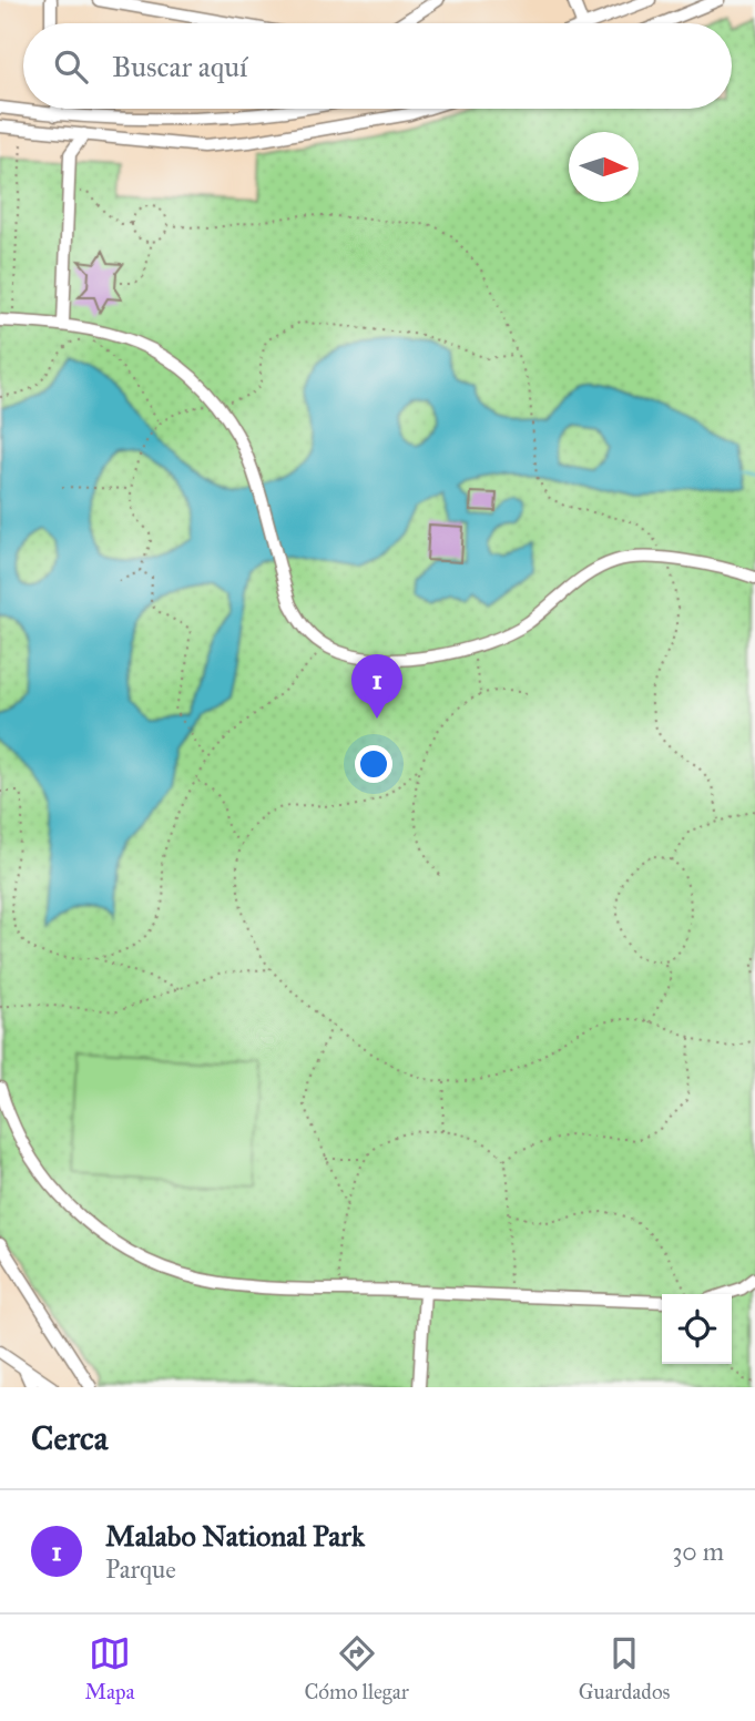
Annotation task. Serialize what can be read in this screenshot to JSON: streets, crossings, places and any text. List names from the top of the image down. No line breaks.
{"north":"right","page":{"search":"Buscar aquí","pins":"1","heading":"Cerca","list":[{"mark":"1","name":"Malabo National Park","note":"Parque","value":"30 m"}],"nav":["Mapa","Cómo llegar","Guardados"]}}
